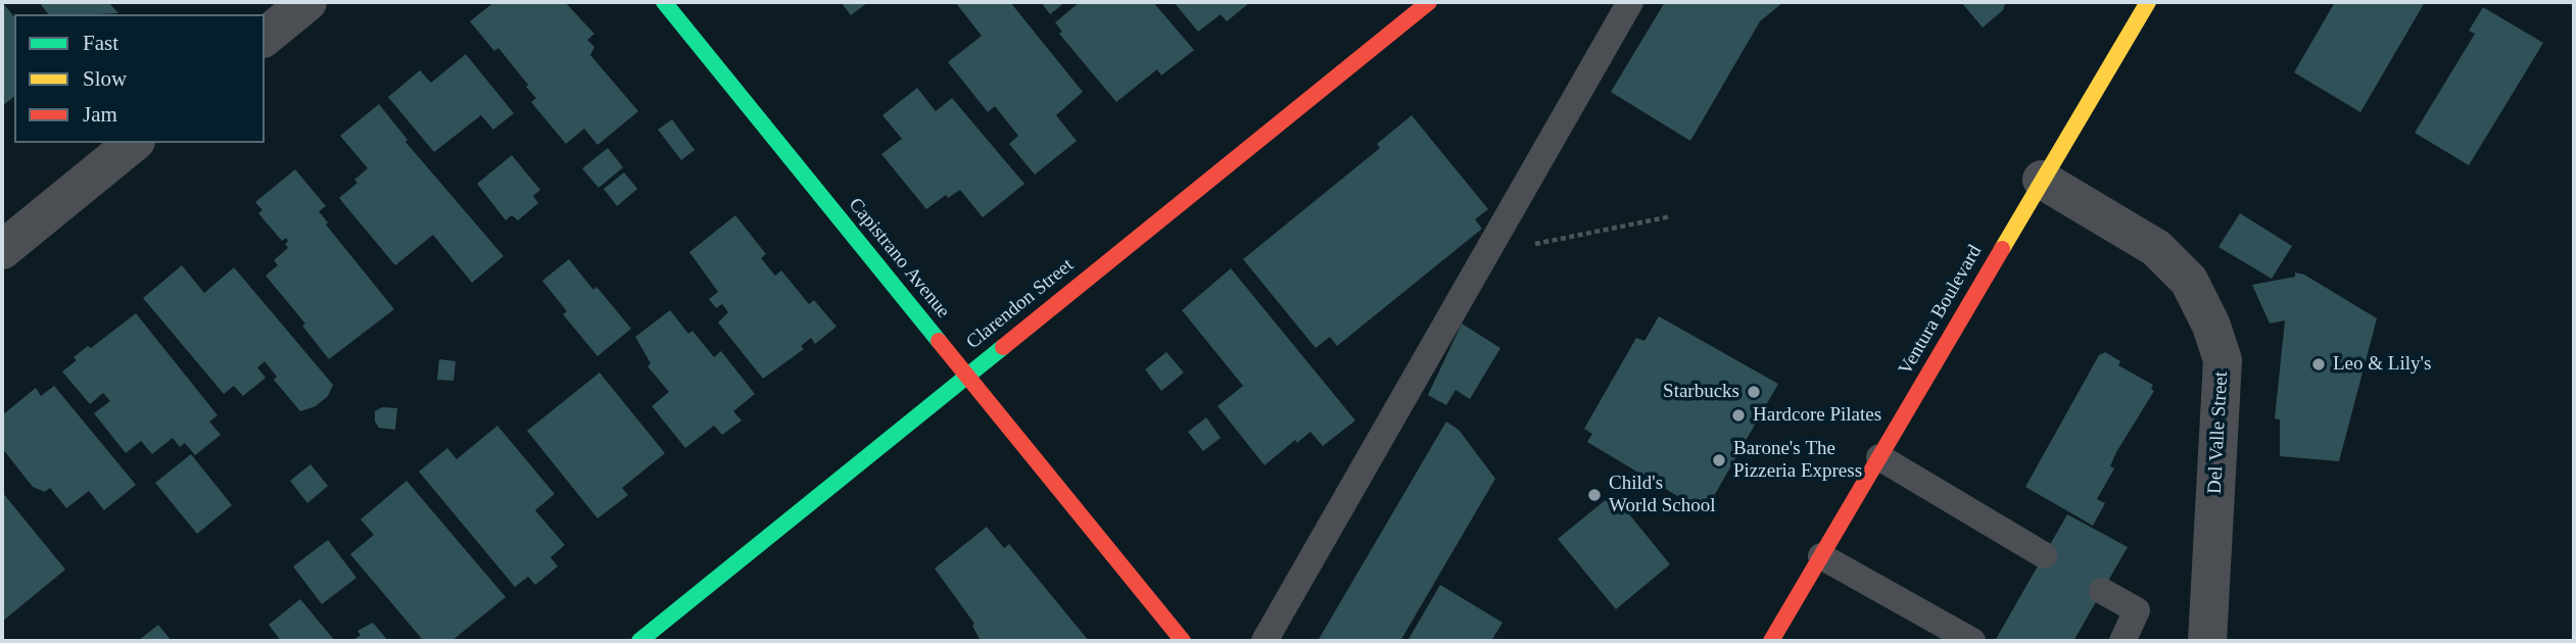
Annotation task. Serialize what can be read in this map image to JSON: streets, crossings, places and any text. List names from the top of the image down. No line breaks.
{"streets":{"street":["Capistrano Avenue","Clarendon Street","Ventura Boulevard","Del Valle Street"]},"crossings":[["Capistrano Avenue","Clarendon Street"],["Ventura Boulevard","Del Valle Street"]],"places":["Leo & Lily's","Starbucks","Hardcore Pilates","Barone's The Pizzeria Express","Child's World School"],"legend":["Fast","Slow","Jam"]}
